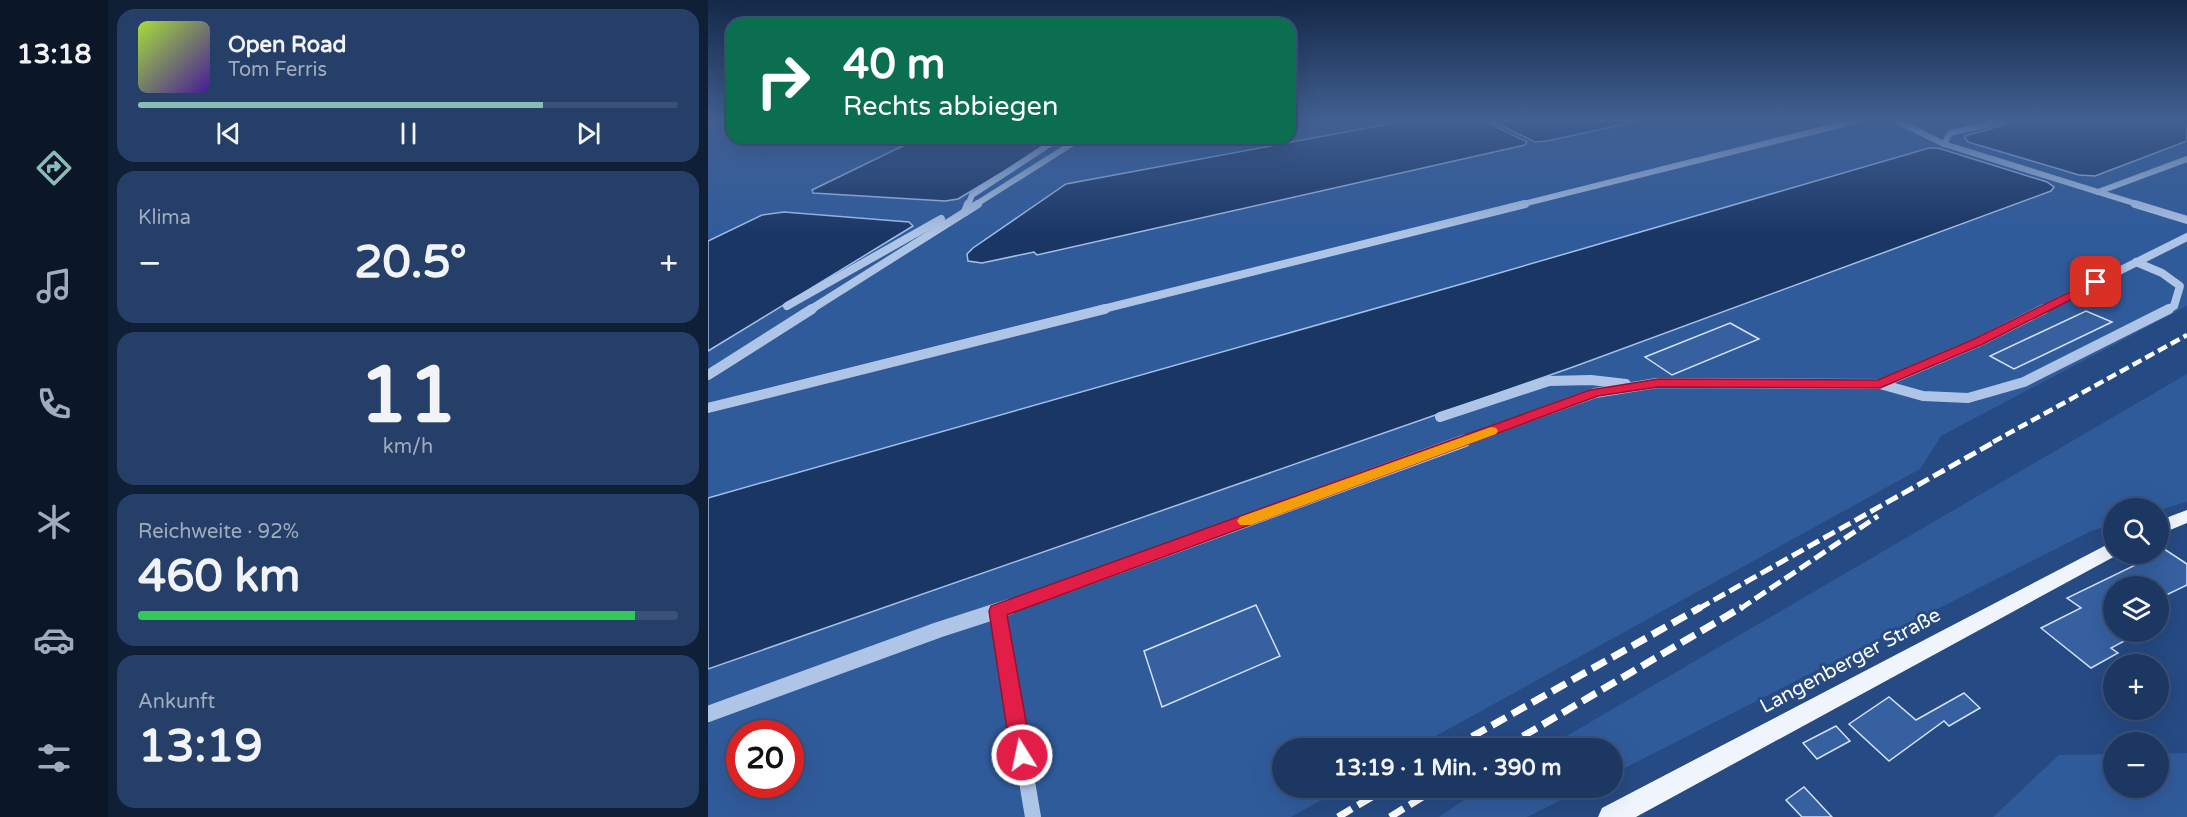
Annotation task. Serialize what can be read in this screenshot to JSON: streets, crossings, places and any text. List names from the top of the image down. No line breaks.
{"streets":{"main road":["Langenberger Straße"]},"page":{"tabs":"13:18","turn":["40 m","Rechts abbiegen"],"song":["Open Road","Tom Ferris"],"tile":["Klima",["11","km/h"],["Reichweite · 92%","460 km"],["Ankunft","13:19"]],"heat":["−","20.5°","+"],"map_buttons":["+","−"],"limit":"20","trip":"13:19 · 1 Min. · 390 m"}}
